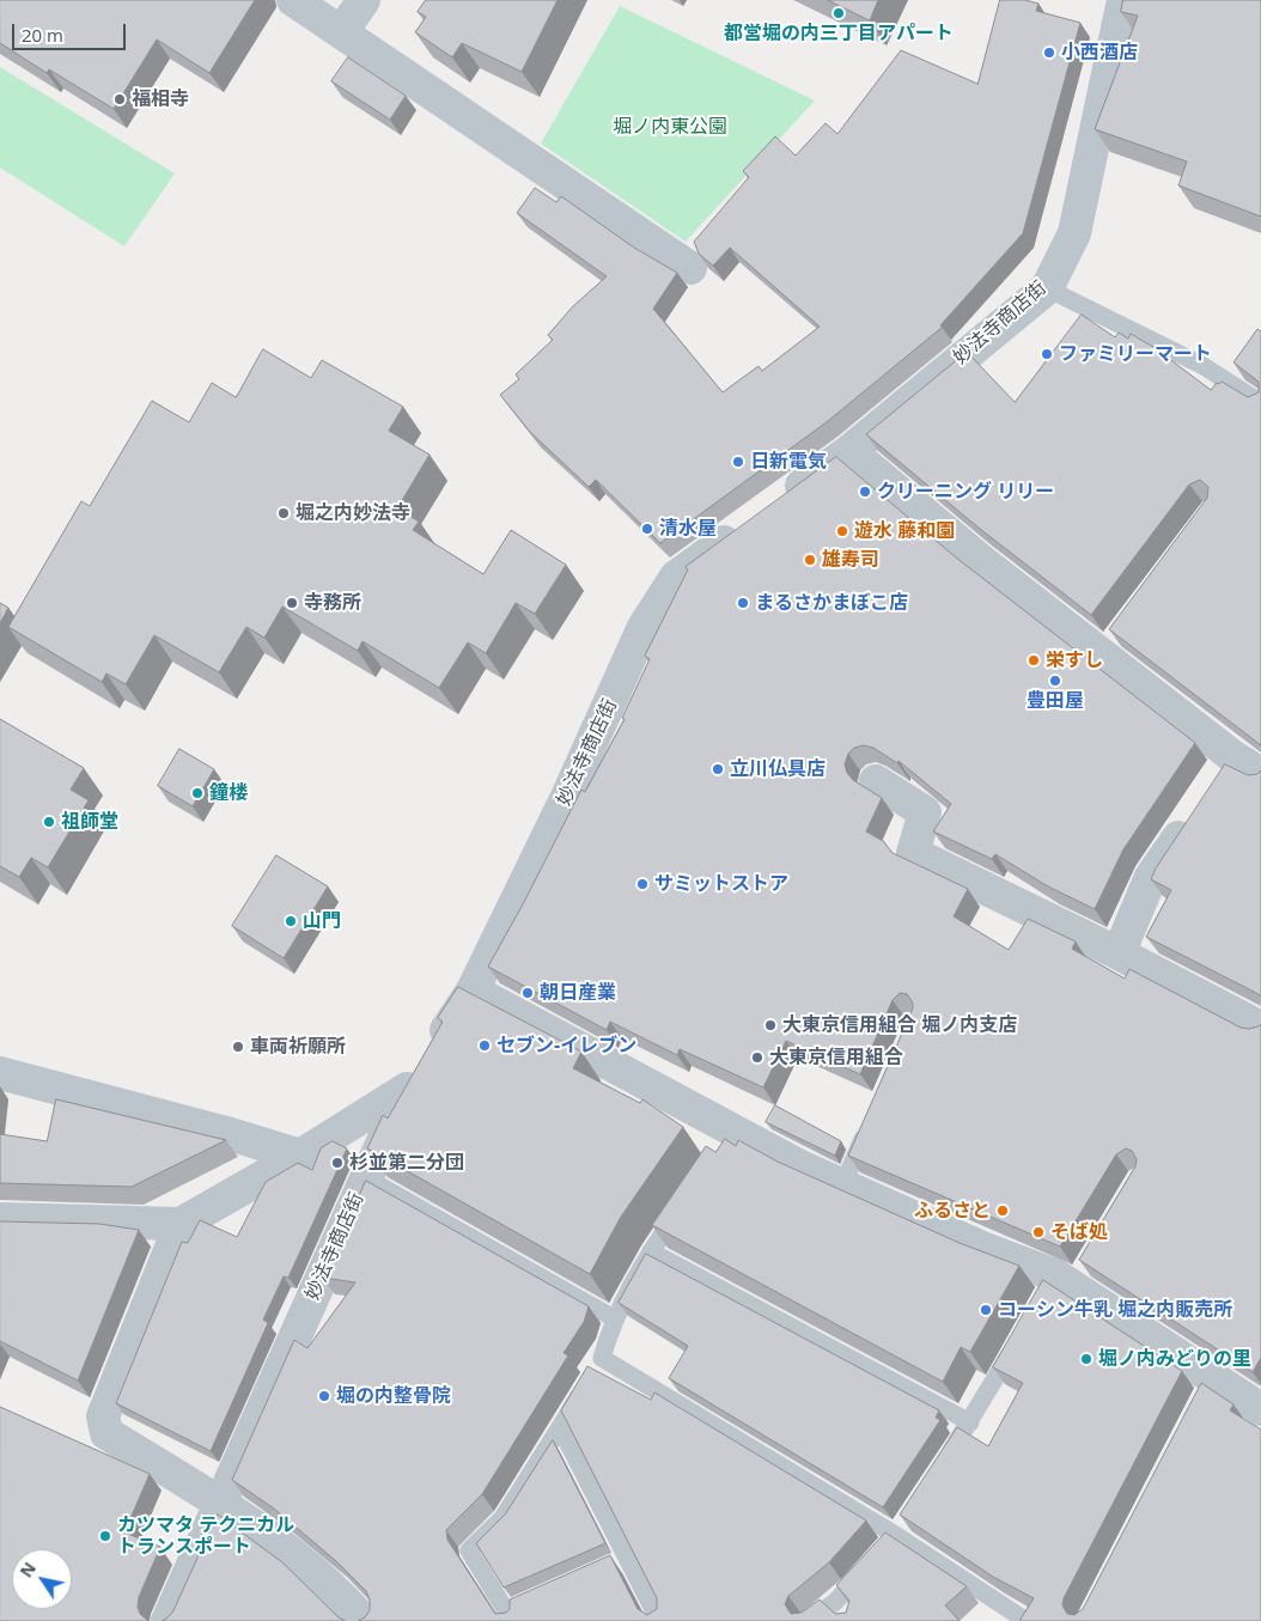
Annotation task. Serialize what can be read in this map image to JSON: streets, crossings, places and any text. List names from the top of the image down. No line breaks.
{"streets":{"street":["妙法寺商店街"]},"parks":["堀ノ内東公園"],"places":["都営堀の内三丁目アパート","小西酒店","福相寺","ファミリーマート","日新電気","クリーニング リリー","堀之内妙法寺","清水屋","遊水 藤和園","雄寿司","寺務所","まるさかまぼこ店","栄すし","豊田屋","立川仏具店","鐘楼","祖師堂","サミットストア","山門","朝日産業","大東京信用組合 堀ノ内支店","セブン-イレブン","車両祈願所","大東京信用組合","杉並第二分団","ふるさと","そば処","コーシン牛乳 堀之内販売所","堀ノ内みどりの里","堀の内整骨院","カツマタ テクニカル トランスポート"],"scale_bar":"20 m","north":"top left"}
